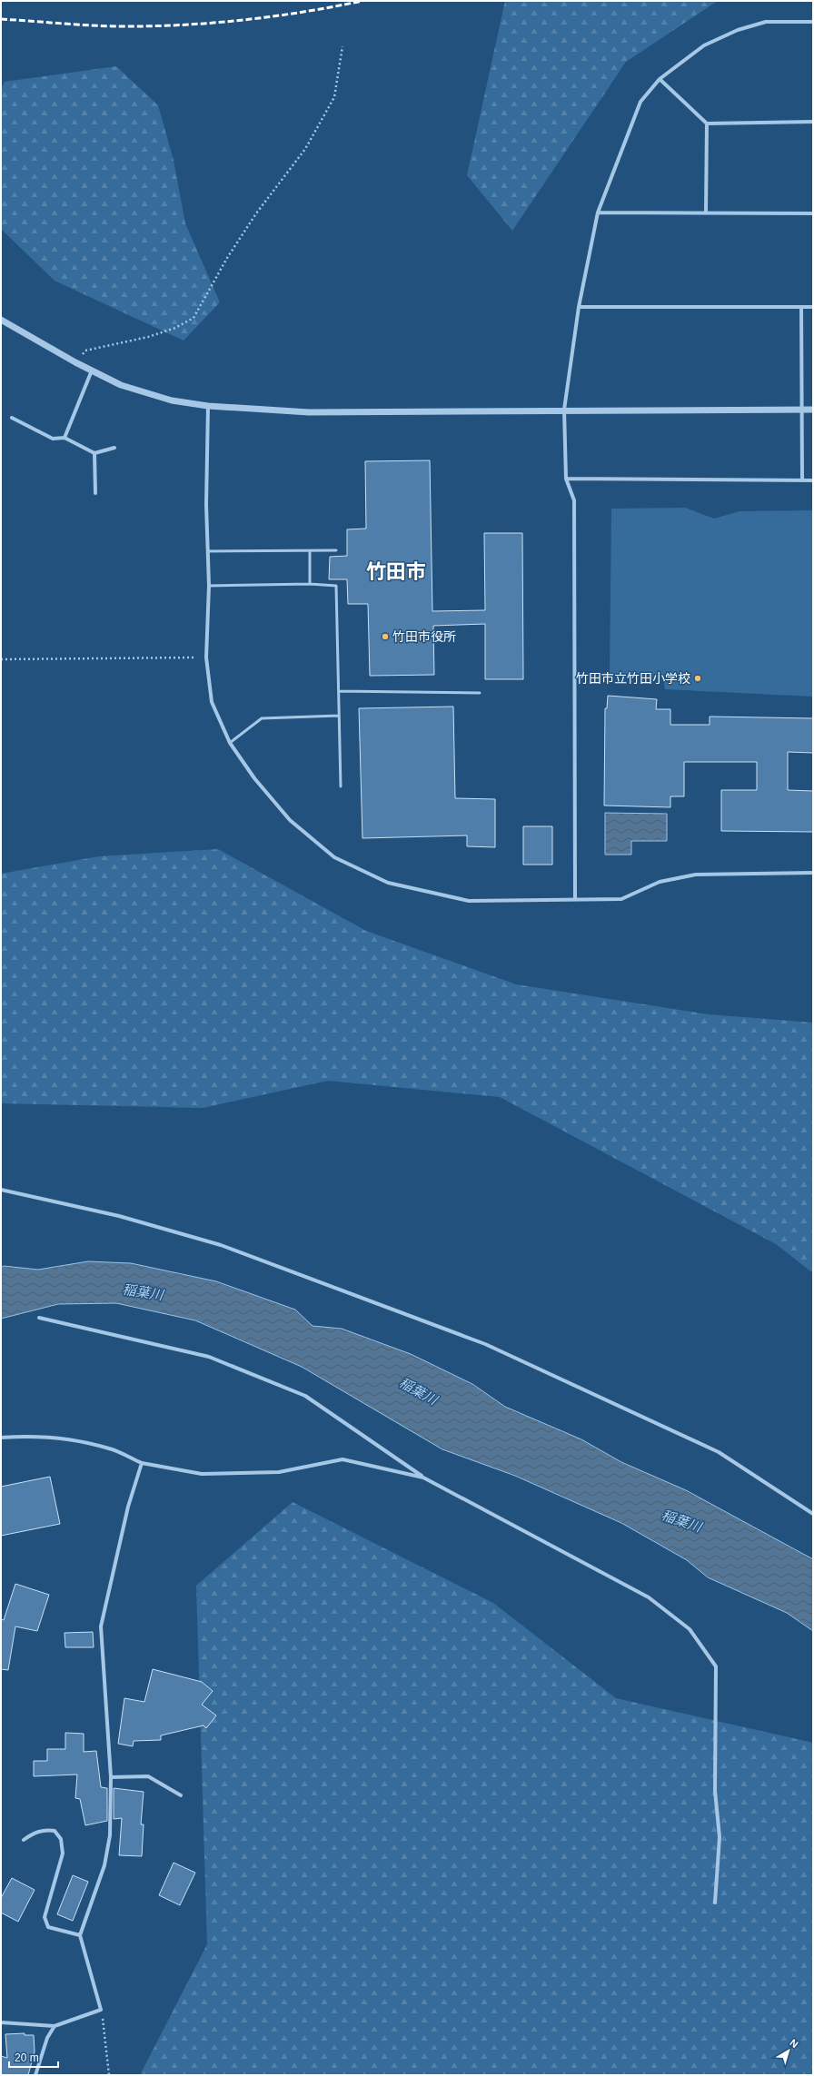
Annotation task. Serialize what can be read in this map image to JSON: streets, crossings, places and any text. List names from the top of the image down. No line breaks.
{"districts":["竹田市"],"water":["稲葉川"],"places":["竹田市役所","竹田市立竹田小学校"],"scale_bar":"20 m","north":"top right"}
